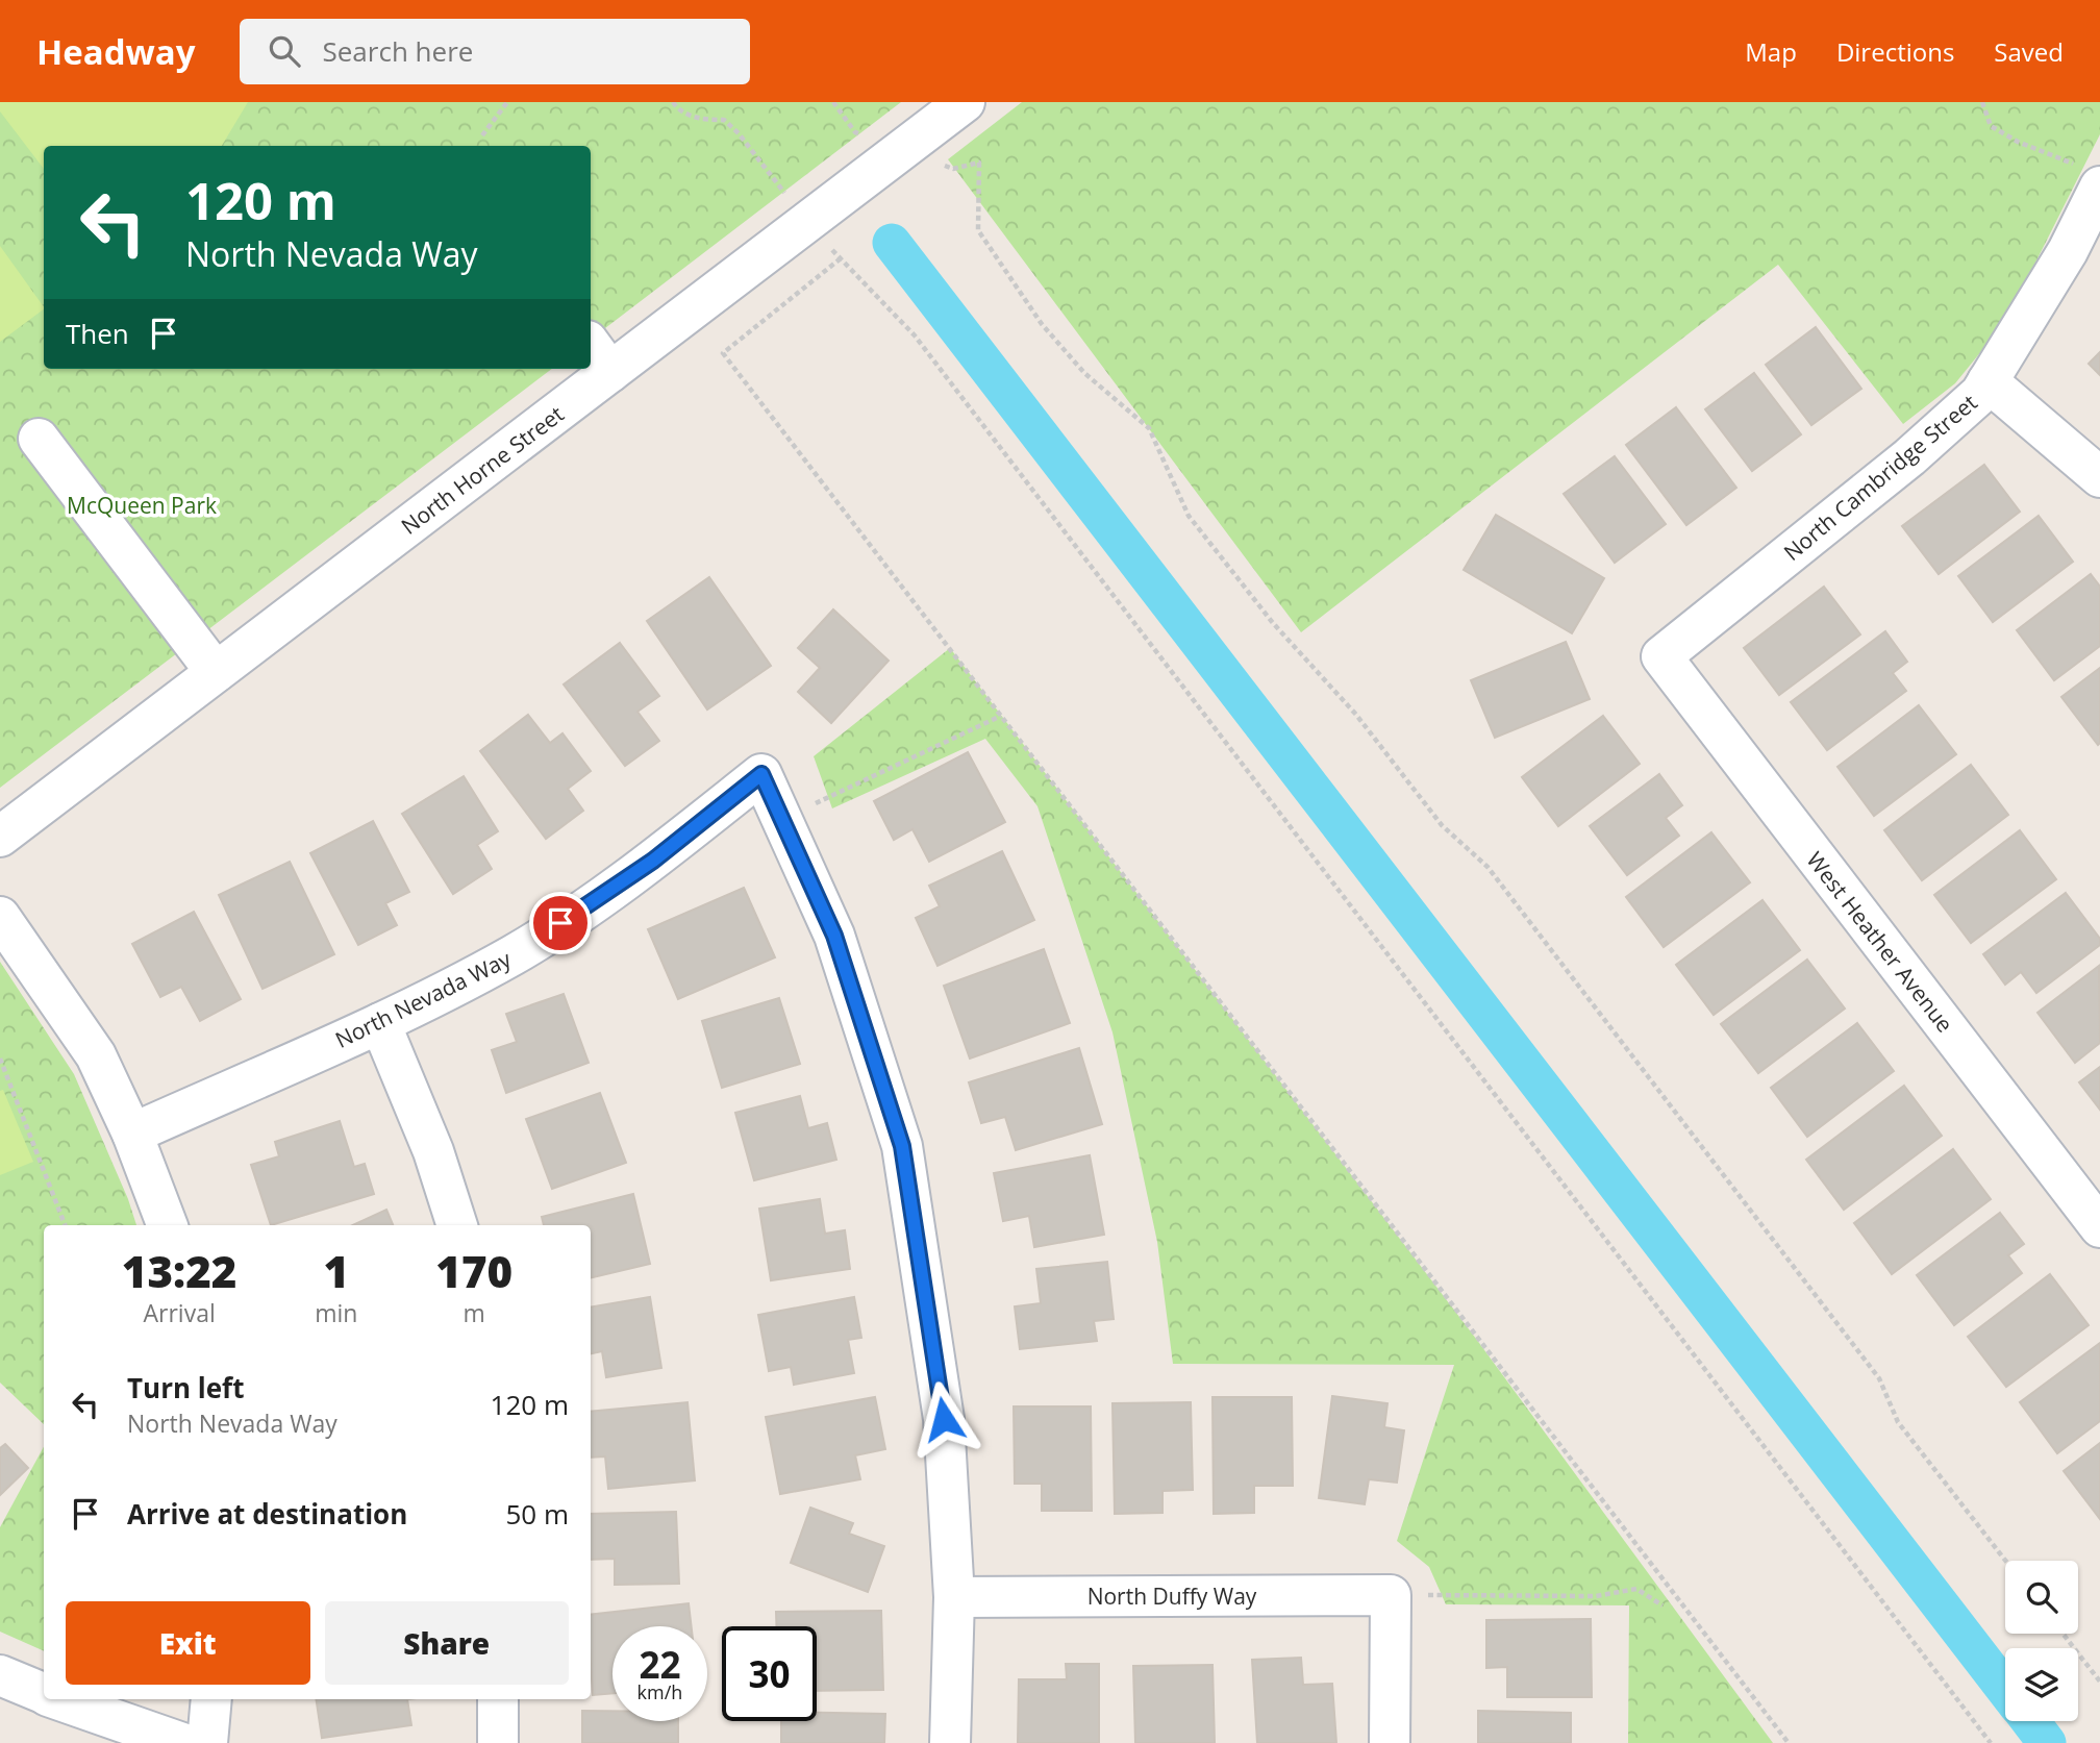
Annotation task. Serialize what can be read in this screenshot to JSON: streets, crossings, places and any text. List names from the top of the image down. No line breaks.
{"streets":{"street":["North Horne Street","North Cambridge Street","West Heather Avenue","North Nevada Way","North Duffy Way"]},"crossings":[["North Cambridge Street","West Heather Avenue"]],"parks":["McQueen Park"],"page":{"header":"Headway","search":"Search here","nav":["Map","Directions","Saved"],"turn":["120 m","North Nevada Way"],"then":"Then","eta":["13:22","Arrival","1","min","170","m"],"list":[{"name":"Turn left","note":"North Nevada Way","value":"120 m"},{"name":"Arrive at destination","value":"50 m"}],"buttons":["Exit","Share"],"speed":"22 km/h","limit":"30"}}
